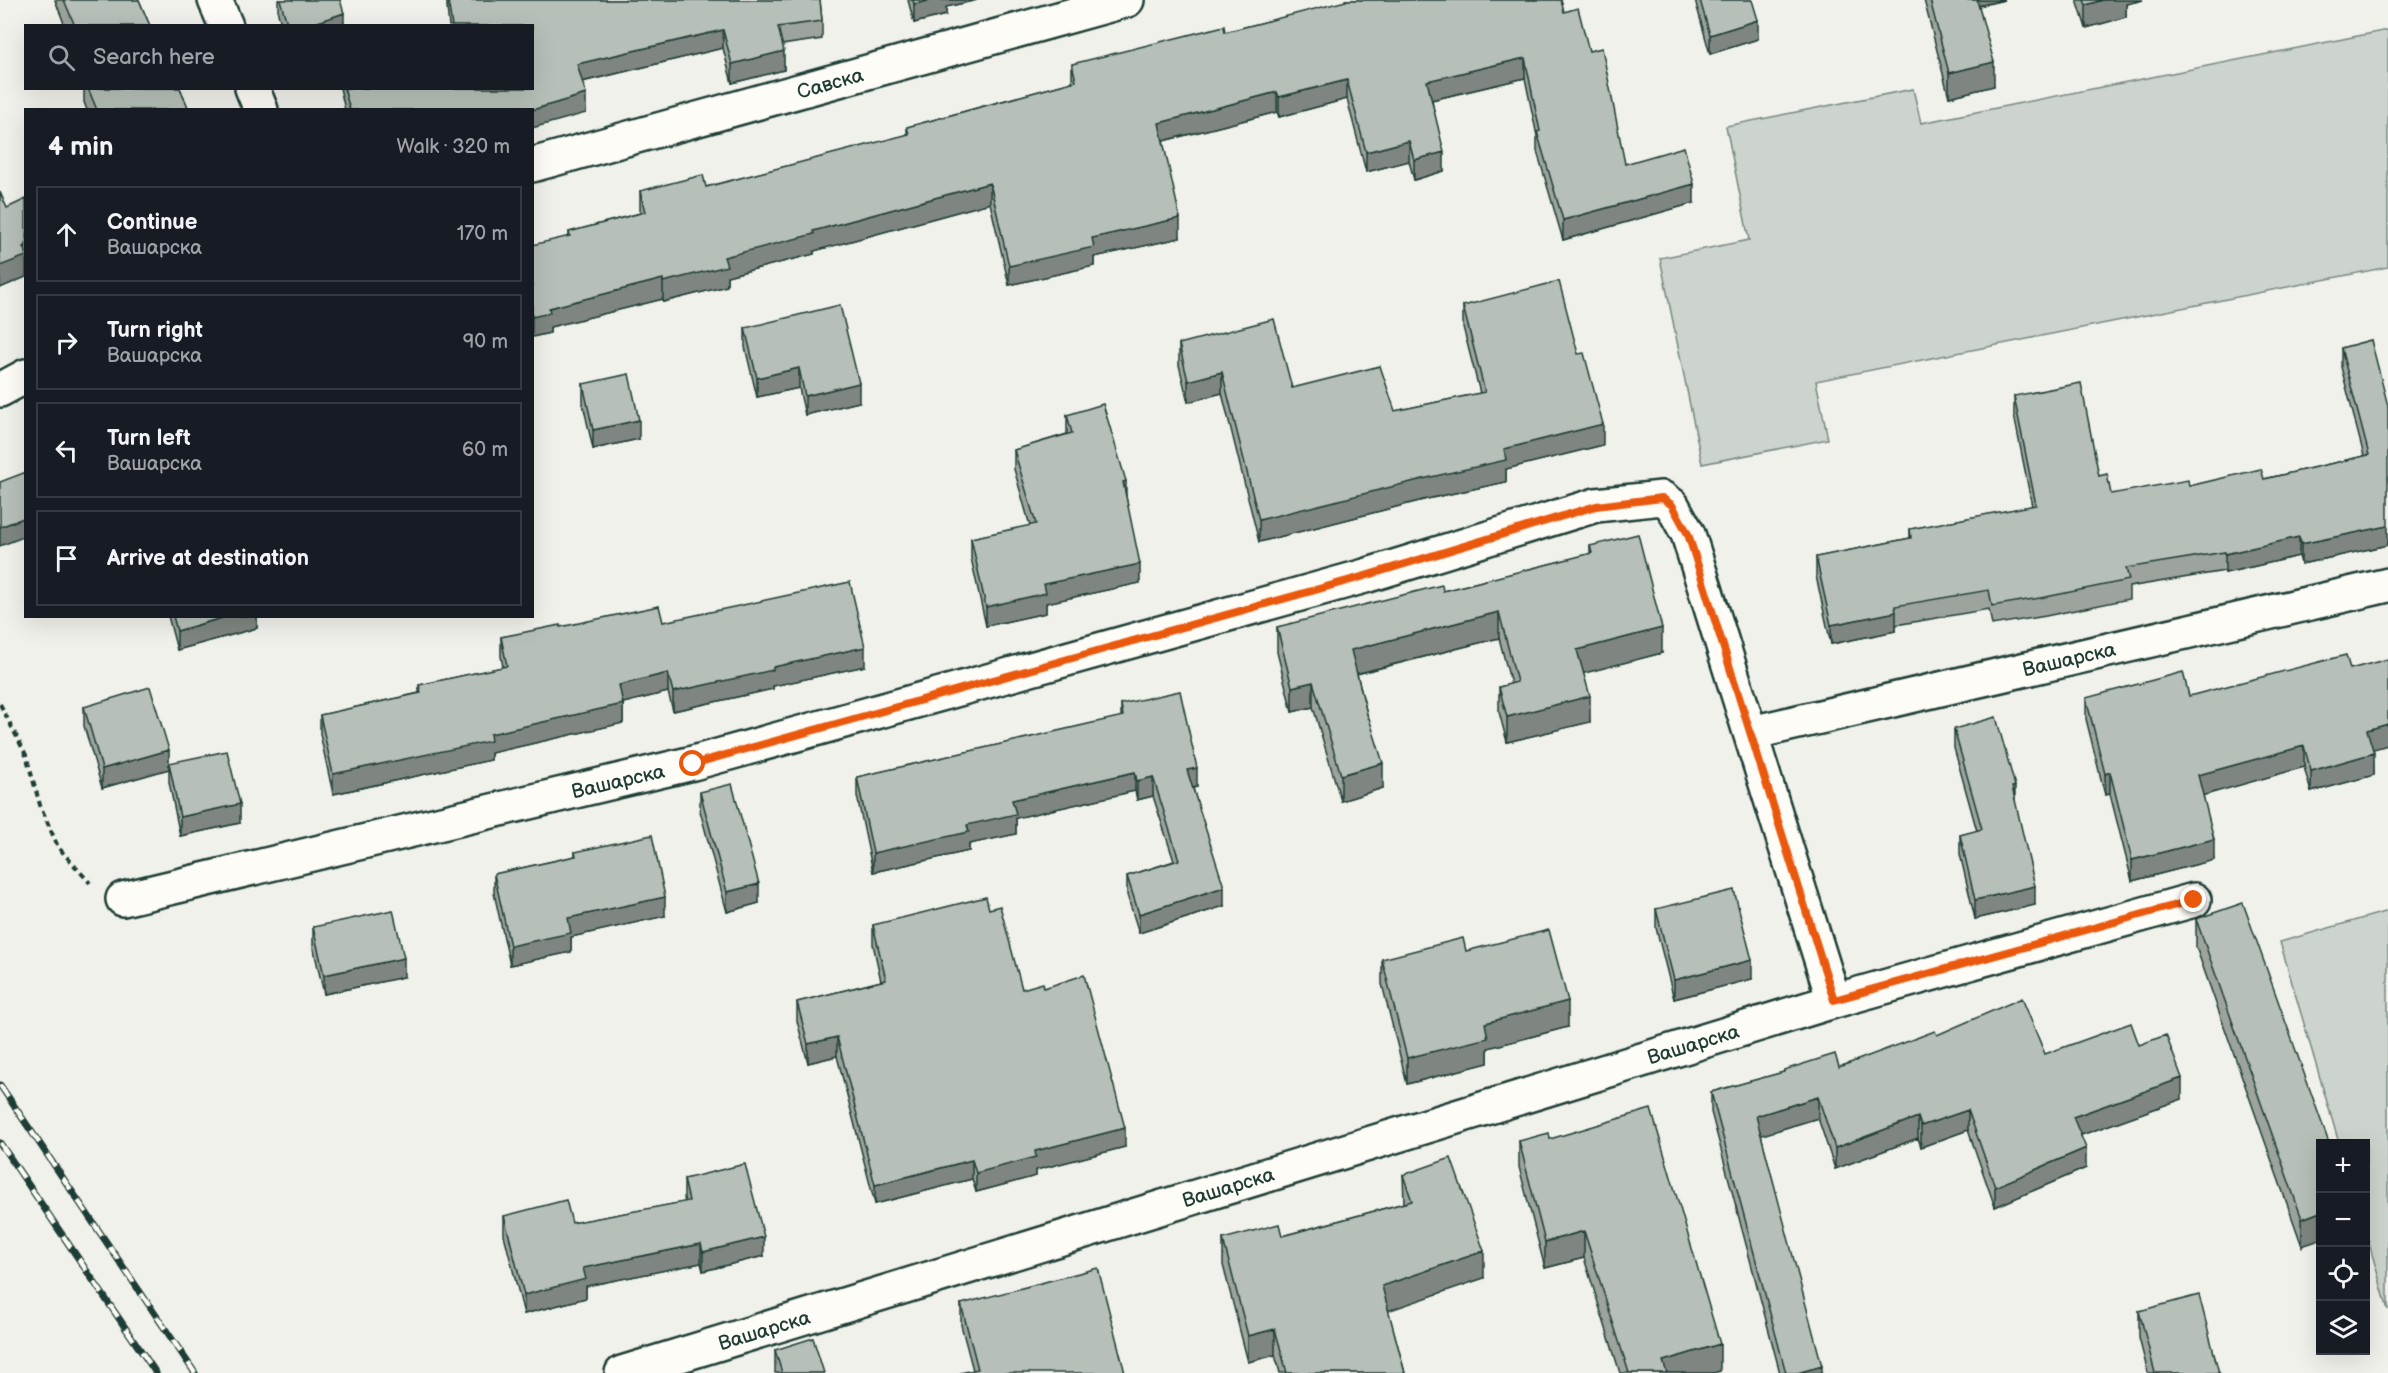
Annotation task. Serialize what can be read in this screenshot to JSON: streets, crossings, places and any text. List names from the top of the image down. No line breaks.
{"streets":{"street":["Савска","Вашарска"]},"page":{"search":"Search here","heading":["4 min","Walk · 320 m"],"list":[["Continue","Вашарска","170 m"],["Turn right","Вашарска","90 m"],["Turn left","Вашарска","60 m"],"Arrive at destination"],"map_buttons":["+","−"]}}
